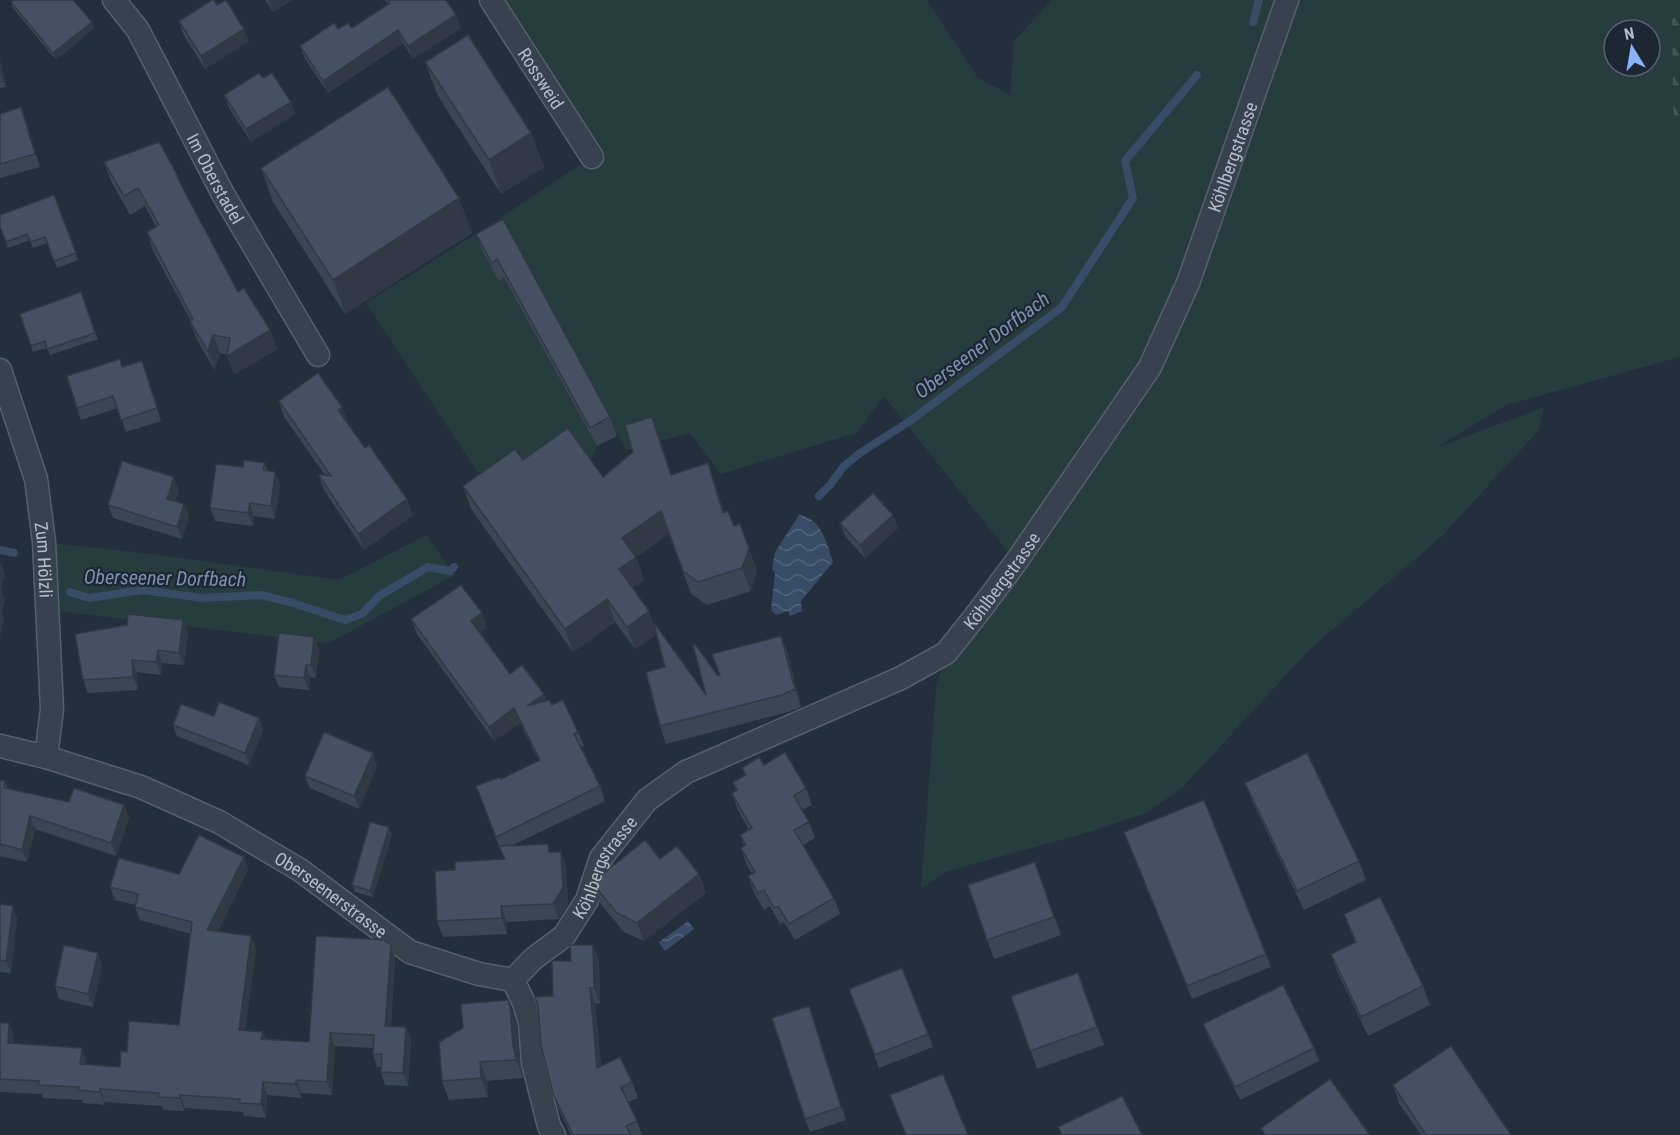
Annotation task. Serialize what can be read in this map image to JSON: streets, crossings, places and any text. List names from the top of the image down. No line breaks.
{"streets":{"street":["Rossweid","Köhlbergstrasse","Im Oberstadel","Zum Hölzli","Oberseenerstrasse"]},"crossings":[["Köhlbergstrasse","Oberseenerstrasse"],["Zum Hölzli","Oberseenerstrasse"]],"water":["Oberseener Dorfbach"],"north":"top"}
